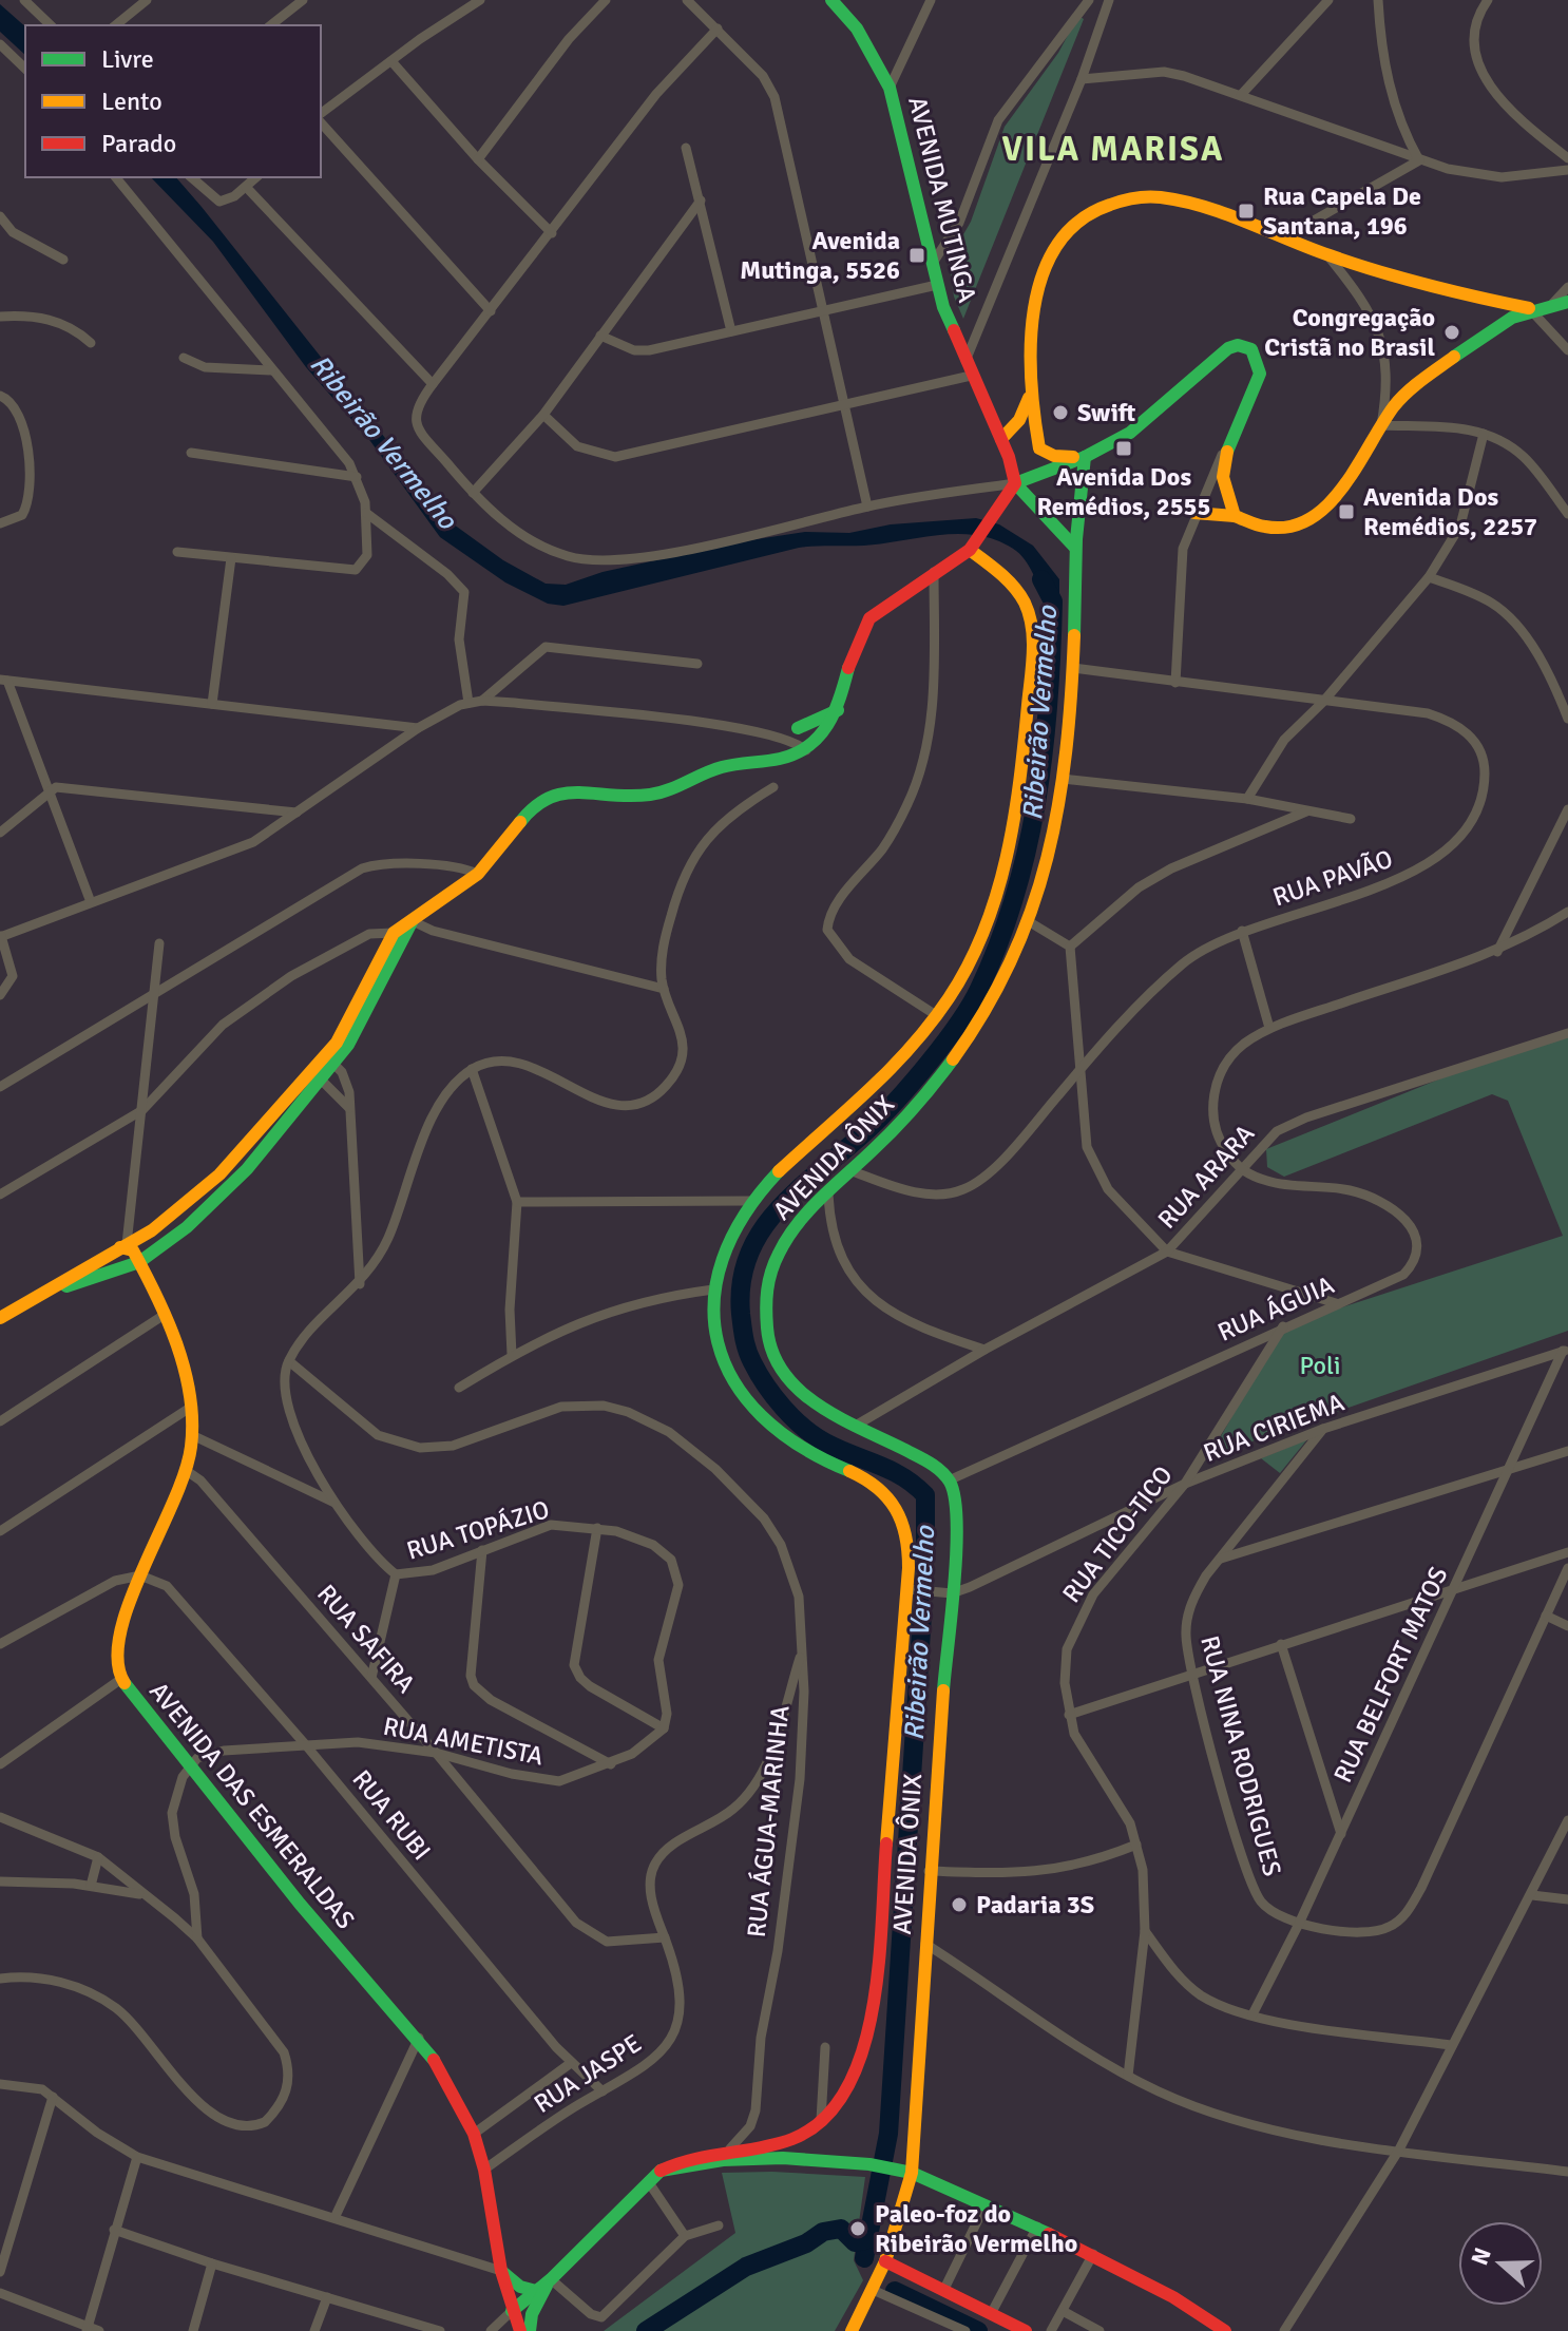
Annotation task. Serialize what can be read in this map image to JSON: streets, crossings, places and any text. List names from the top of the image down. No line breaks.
{"streets":{"main road":["AVENIDA MUTINGA","AVENIDA ÔNIX","AVENIDA DAS ESMERALDAS"],"street":["RUA PAVÃO","RUA ARARA","RUA ÁGUIA","RUA CIRIEMA","RUA TOPÁZIO","RUA TICO-TICO","RUA SAFIRA","RUA BELFORT MATOS","RUA AMETISTA","RUA NINA RODRIGUES","RUA RUBI","RUA ÁGUA-MARINHA","RUA JASPE"]},"crossings":[["RUA PAVÃO","AVENIDA ÔNIX"],["AVENIDA ÔNIX","RUA ARARA"],["AVENIDA ÔNIX","RUA ÁGUIA"],["AVENIDA ÔNIX","RUA CIRIEMA"],["AVENIDA ÔNIX","RUA ÁGUA-MARINHA"],["RUA ARARA","RUA ÁGUIA"],["RUA ÁGUIA","RUA TICO-TICO"],["RUA CIRIEMA","RUA TICO-TICO"],["RUA CIRIEMA","RUA BELFORT MATOS"],["RUA CIRIEMA","RUA NINA RODRIGUES"],["RUA TOPÁZIO","RUA ÁGUA-MARINHA"],["RUA SAFIRA","RUA AMETISTA"],["RUA SAFIRA","AVENIDA DAS ESMERALDAS"],["RUA SAFIRA","RUA JASPE"],["RUA BELFORT MATOS","RUA NINA RODRIGUES"],["RUA AMETISTA","AVENIDA DAS ESMERALDAS"],["RUA AMETISTA","RUA RUBI"],["AVENIDA DAS ESMERALDAS","RUA RUBI"],["AVENIDA DAS ESMERALDAS","RUA JASPE"],["RUA RUBI","RUA JASPE"],["RUA ÁGUA-MARINHA","RUA JASPE"]],"districts":["VILA MARISA"],"water":["Ribeirão Vermelho"],"parks":["Poli"],"places":{"transit":["Rua Capela De Santana, 196","Avenida Mutinga, 5526","Avenida Dos Remédios, 2555","Avenida Dos Remédios, 2257"],"other":["Congregação Cristã no Brasil","Swift","Padaria 3S","Paleo-foz do Ribeirão Vermelho"]},"legend":["Livre","Lento","Parado"],"north":"left"}
